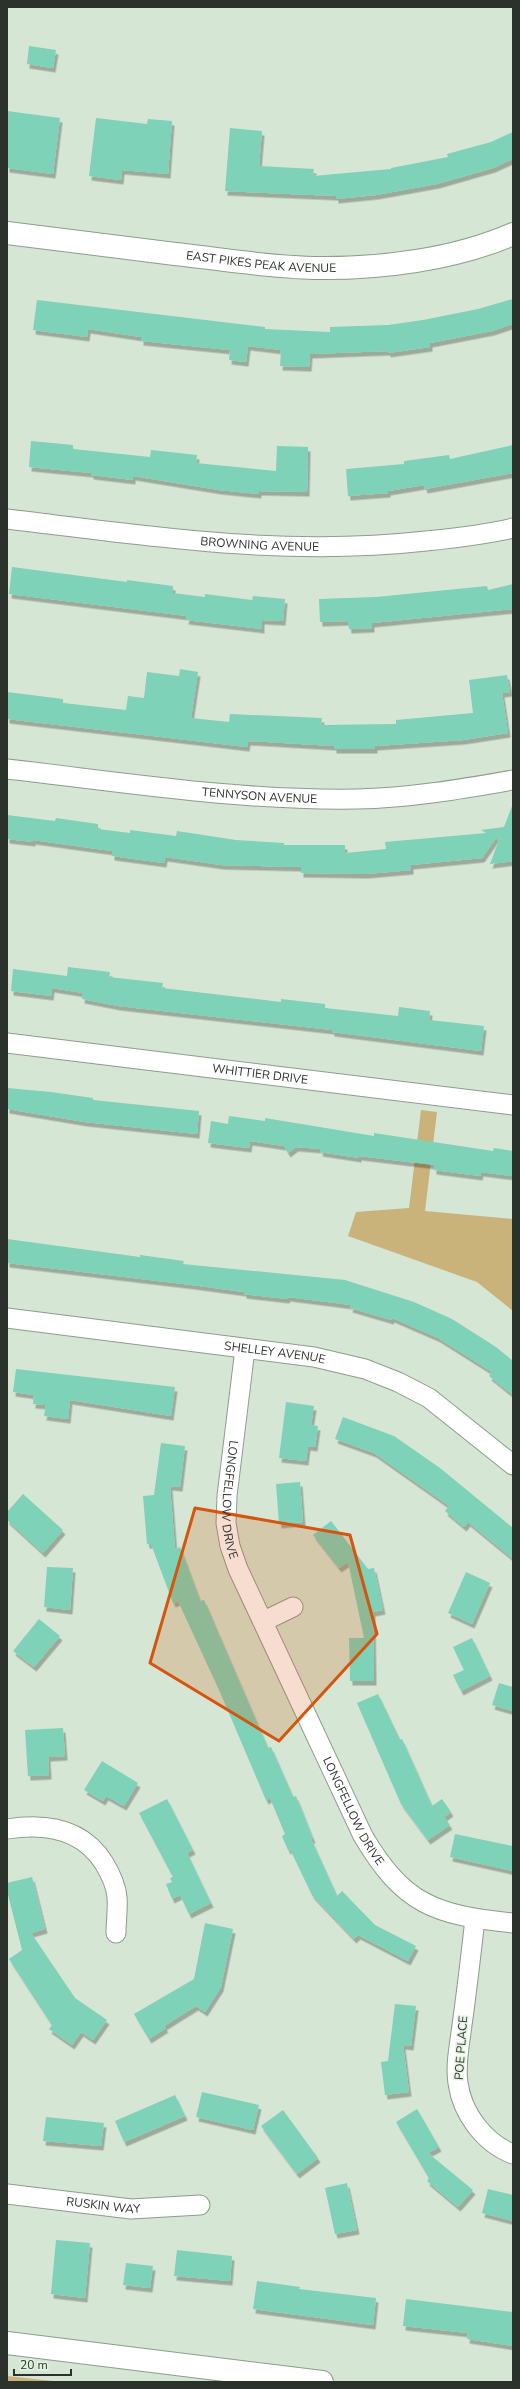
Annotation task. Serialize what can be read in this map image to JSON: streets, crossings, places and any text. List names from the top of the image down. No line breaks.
{"streets":{"main road":["EAST PIKES PEAK AVENUE"],"street":["BROWNING AVENUE","TENNYSON AVENUE","WHITTIER DRIVE","SHELLEY AVENUE","LONGFELLOW DRIVE","POE PLACE","RUSKIN WAY"]},"crossings":[["SHELLEY AVENUE","LONGFELLOW DRIVE"],["LONGFELLOW DRIVE","POE PLACE"]],"scale_bar":"20 m"}
